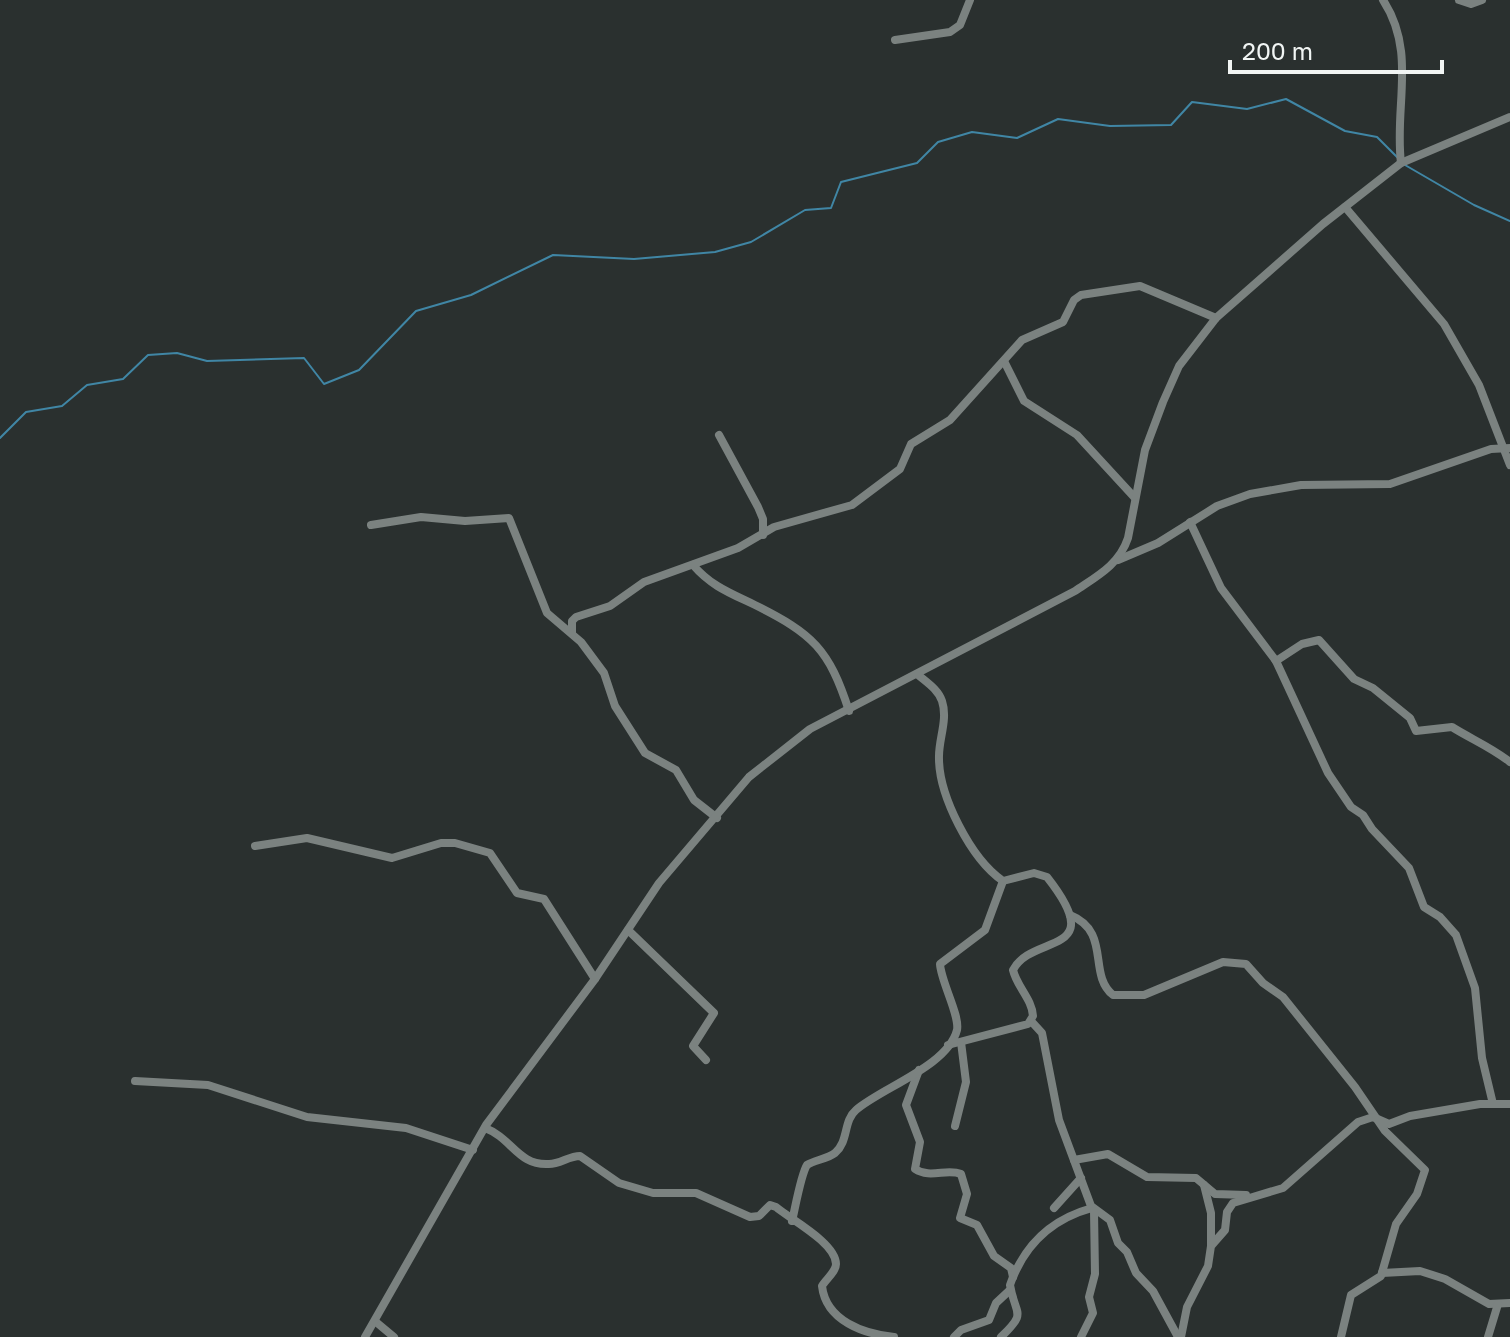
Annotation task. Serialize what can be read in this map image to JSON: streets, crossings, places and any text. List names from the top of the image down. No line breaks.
{"scale_bar":"200 m"}
